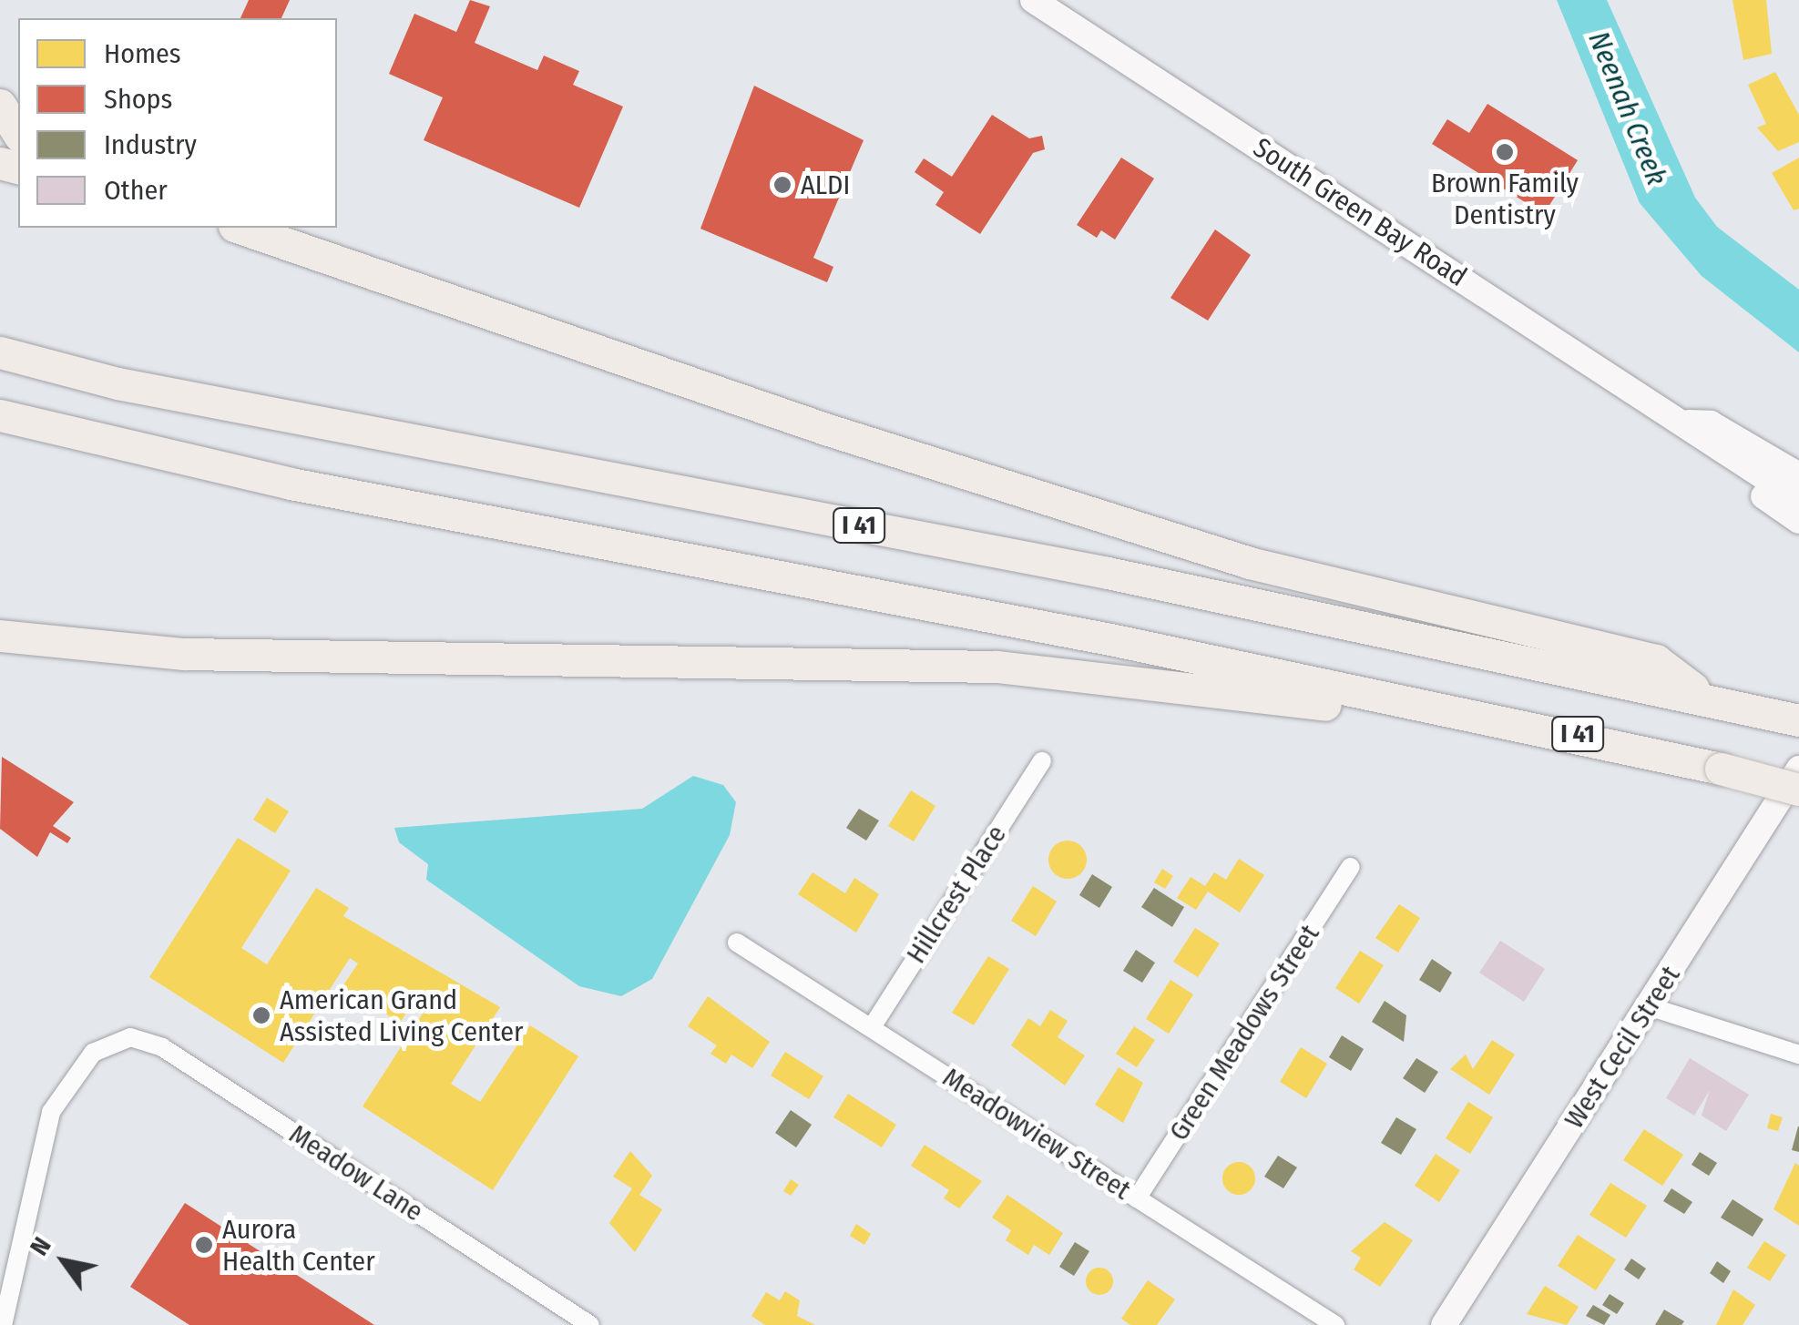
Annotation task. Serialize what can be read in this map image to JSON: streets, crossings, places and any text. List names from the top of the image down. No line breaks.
{"streets":{"highway":["I 41"],"main road":["South Green Bay Road","West Cecil Street"],"street":["Hillcrest Place","Green Meadows Street","Meadowview Street","Meadow Lane"]},"crossings":[["Hillcrest Place","Meadowview Street"],["Green Meadows Street","Meadowview Street"]],"water":["Neenah Creek"],"places":["Brown Family Dentistry","ALDI","American Grand Assisted Living Center","Aurora Health Center"],"legend":["Homes","Shops","Industry","Other"],"north":"top left"}
